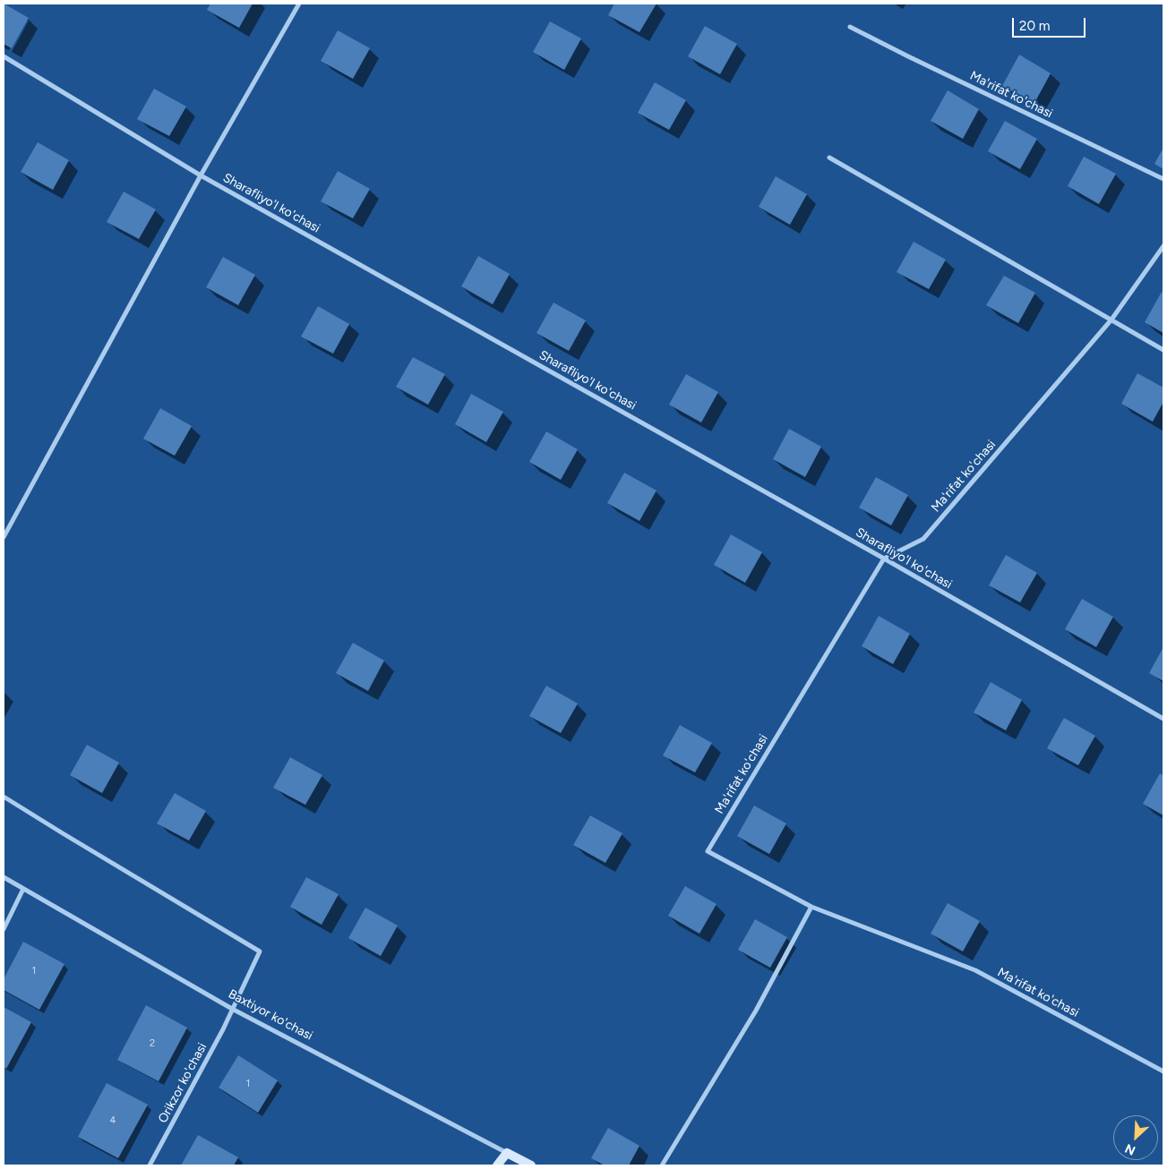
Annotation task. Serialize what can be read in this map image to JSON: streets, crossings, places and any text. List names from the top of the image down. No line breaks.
{"streets":{"street":["Ma'rifat ko'chasi","Sharafliyo'l ko'chasi","Baxtiyor ko'chasi","Orikzor ko'chasi"]},"crossings":[["Ma'rifat ko'chasi","Sharafliyo'l ko'chasi"],["Baxtiyor ko'chasi","Orikzor ko'chasi"]],"house_numbers":["1","2","1","4"],"scale_bar":"20 m","north":"bottom left"}
